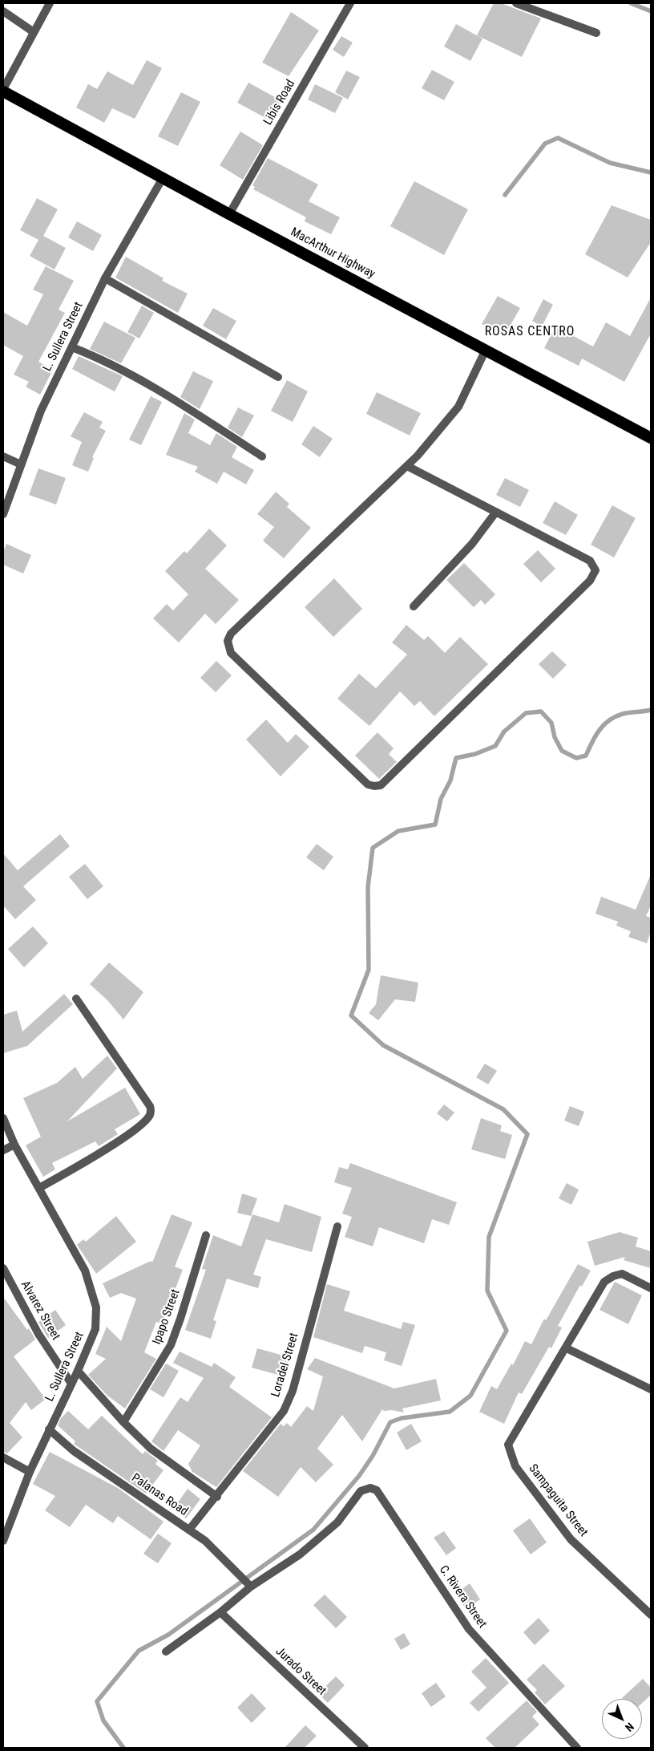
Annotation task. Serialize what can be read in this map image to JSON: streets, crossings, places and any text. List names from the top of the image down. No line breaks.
{"streets":{"highway":["MacArthur Highway"],"street":["Libis Road","L. Sullera Street","Alvarez Street","Ipapo Street","Loradel Street","Palanas Road","Sampaguita Street","C. Rivera Street","Jurado Street"]},"crossings":[["Libis Road","MacArthur Highway"],["MacArthur Highway","L. Sullera Street"],["L. Sullera Street","Alvarez Street"],["L. Sullera Street","Palanas Road"],["Loradel Street","Palanas Road"],["Palanas Road","C. Rivera Street"]],"districts":["ROSAS CENTRO"],"north":"bottom right"}
